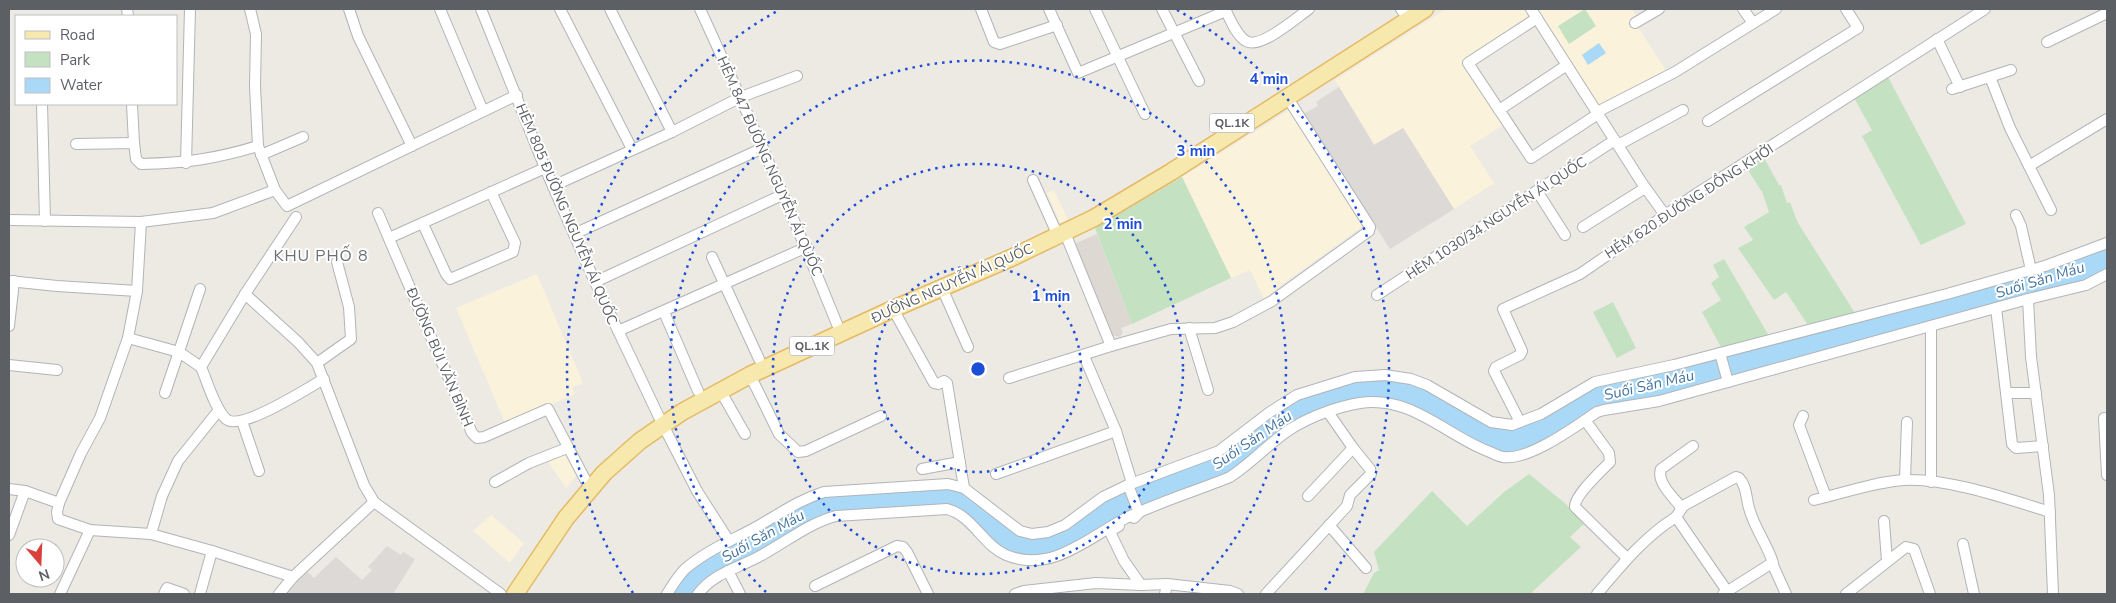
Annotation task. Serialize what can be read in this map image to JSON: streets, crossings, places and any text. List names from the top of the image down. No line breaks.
{"streets":{"main road":["QL.1K","ĐƯỜNG NGUYỄN ÁI QUỐC"],"street":["HẺM 847 ĐƯỜNG NGUYỄN ÁI QUỐC","HẺM 620 ĐƯỜNG ĐỒNG KHỞI","HẺM 805 ĐƯỜNG NGUYỄN ÁI QUỐC","HẺM 1030/34 NGUYỄN ÁI QUỐC","ĐƯỜNG BÙI VĂN BÌNH"]},"crossings":[["HẺM 847 ĐƯỜNG NGUYỄN ÁI QUỐC","ĐƯỜNG NGUYỄN ÁI QUỐC"],["HẺM 805 ĐƯỜNG NGUYỄN ÁI QUỐC","ĐƯỜNG NGUYỄN ÁI QUỐC"],["ĐƯỜNG NGUYỄN ÁI QUỐC","ĐƯỜNG BÙI VĂN BÌNH"]],"districts":["KHU PHỐ 8"],"water":["Suối Săn Máu"],"legend":["Road","Park","Water"],"north":"bottom","rings":["4 min","3 min","2 min","1 min"]}
